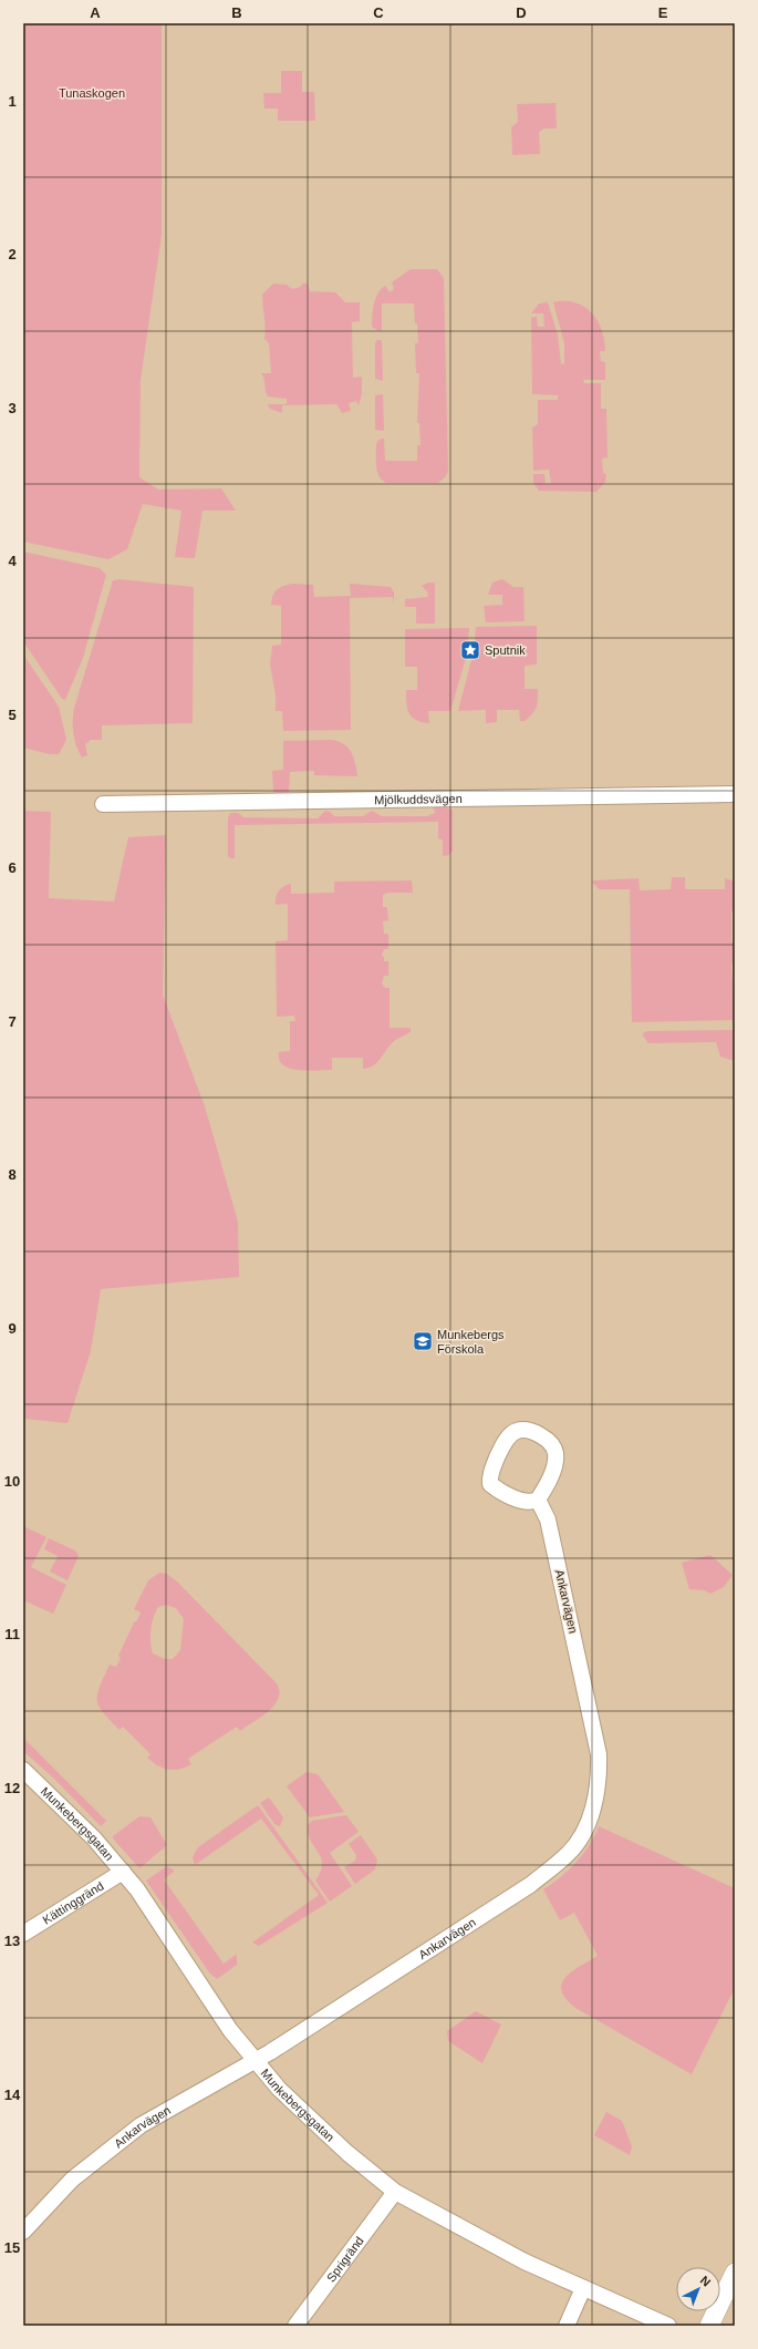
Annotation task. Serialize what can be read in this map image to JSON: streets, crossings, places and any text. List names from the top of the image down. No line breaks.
{"streets":{"street":["Mjölkuddsvägen","Ankarvägen","Munkebergsgatan","Kättinggränd","Sprigränd"]},"crossings":[["Ankarvägen","Munkebergsgatan"],["Munkebergsgatan","Kättinggränd"],["Munkebergsgatan","Sprigränd"]],"parks":["Tunaskogen"],"places":{"place":["Sputnik"],"school or university":["Munkebergs Förskola"]},"north":"top right","grid":{"columns":["A","B","C","D","E"],"rows":["1","2","3","4","5","6","7","8","9","10","11","12","13","14","15"]}}
